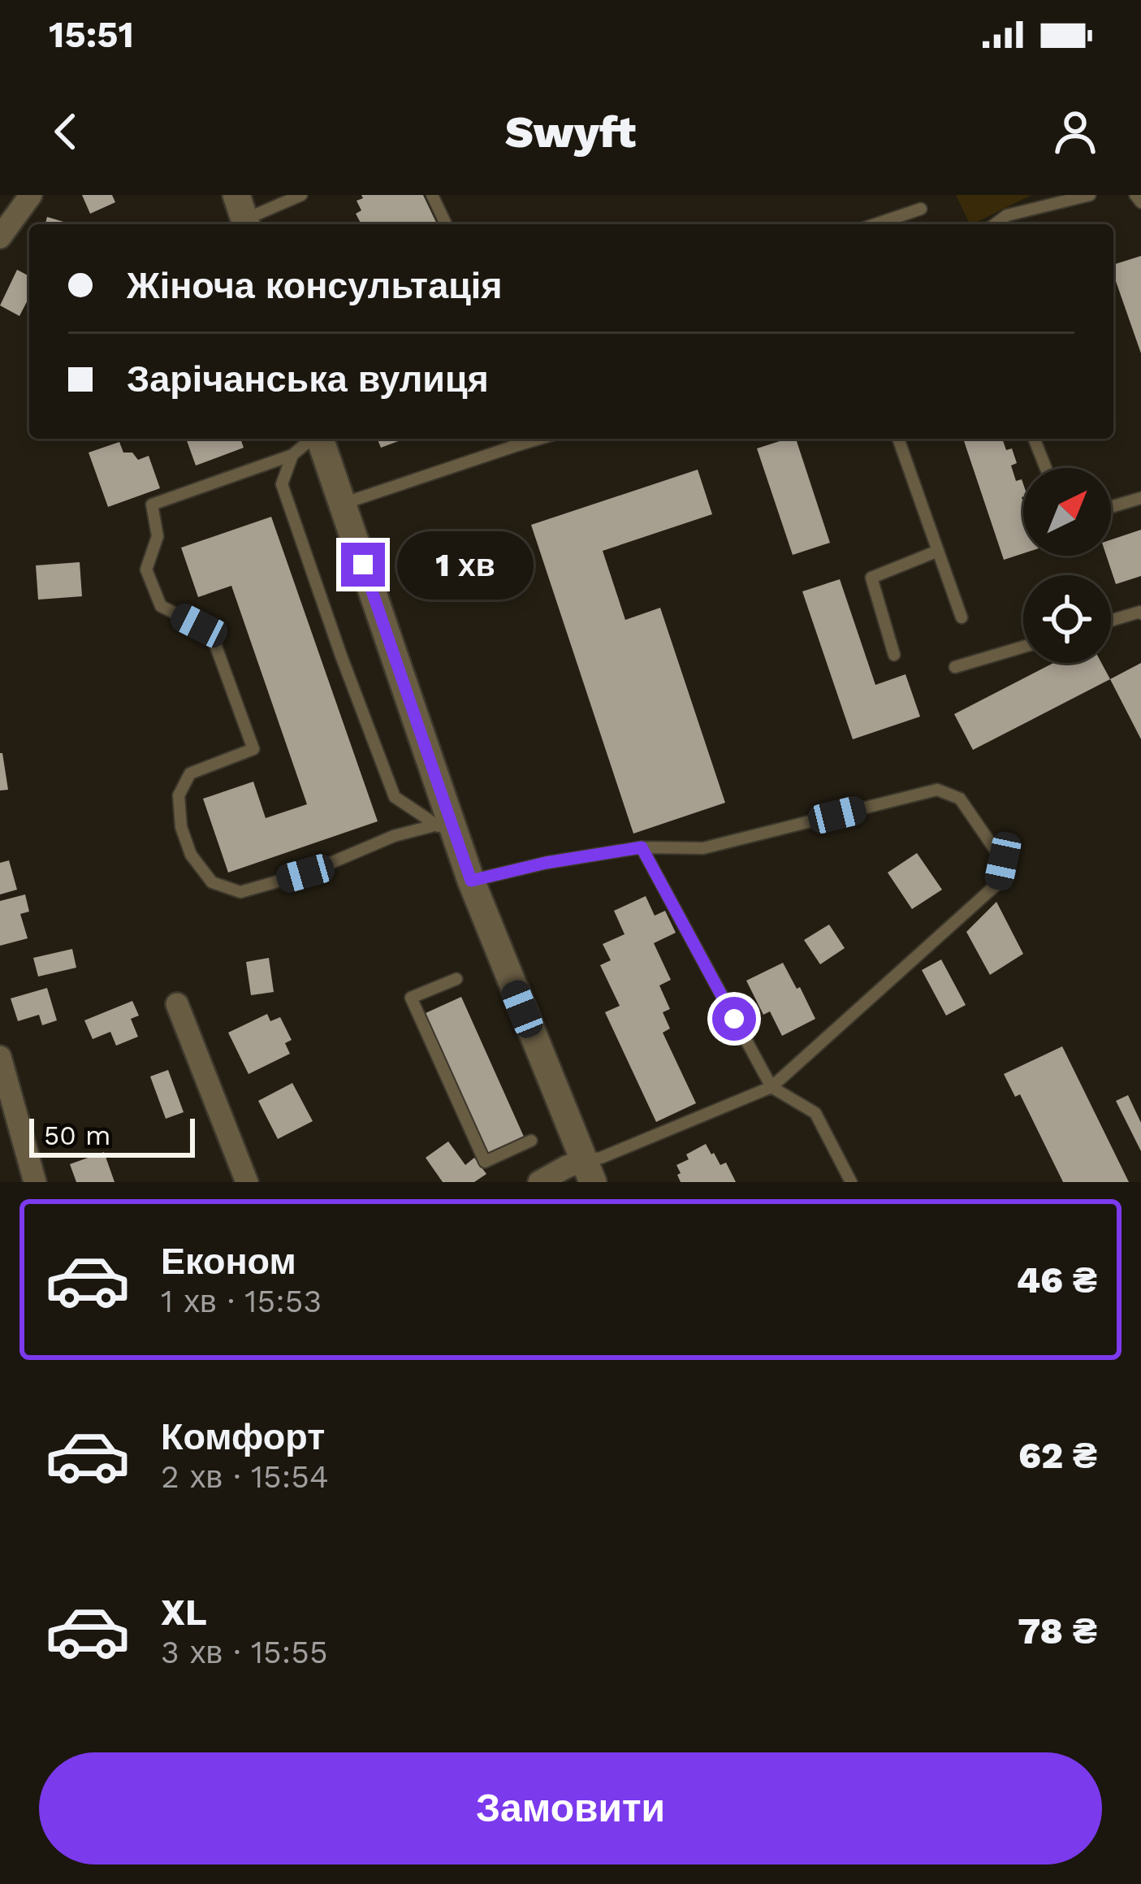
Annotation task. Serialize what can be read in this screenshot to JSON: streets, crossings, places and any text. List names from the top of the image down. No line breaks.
{"scale_bar":"50 m","north":"top right","page":{"status":"15:51","header":"Swyft","banner":["Жіноча консультація","Зарічанська вулиця"],"bubble":"1 хв","scale":"50 m","list":[{"name":"Економ","note":"1 хв · 15:53","value":"46 ₴"},{"name":"Комфорт","note":"2 хв · 15:54","value":"62 ₴"},{"name":"XL","note":"3 хв · 15:55","value":"78 ₴"}],"buttons":"Замовити"}}
